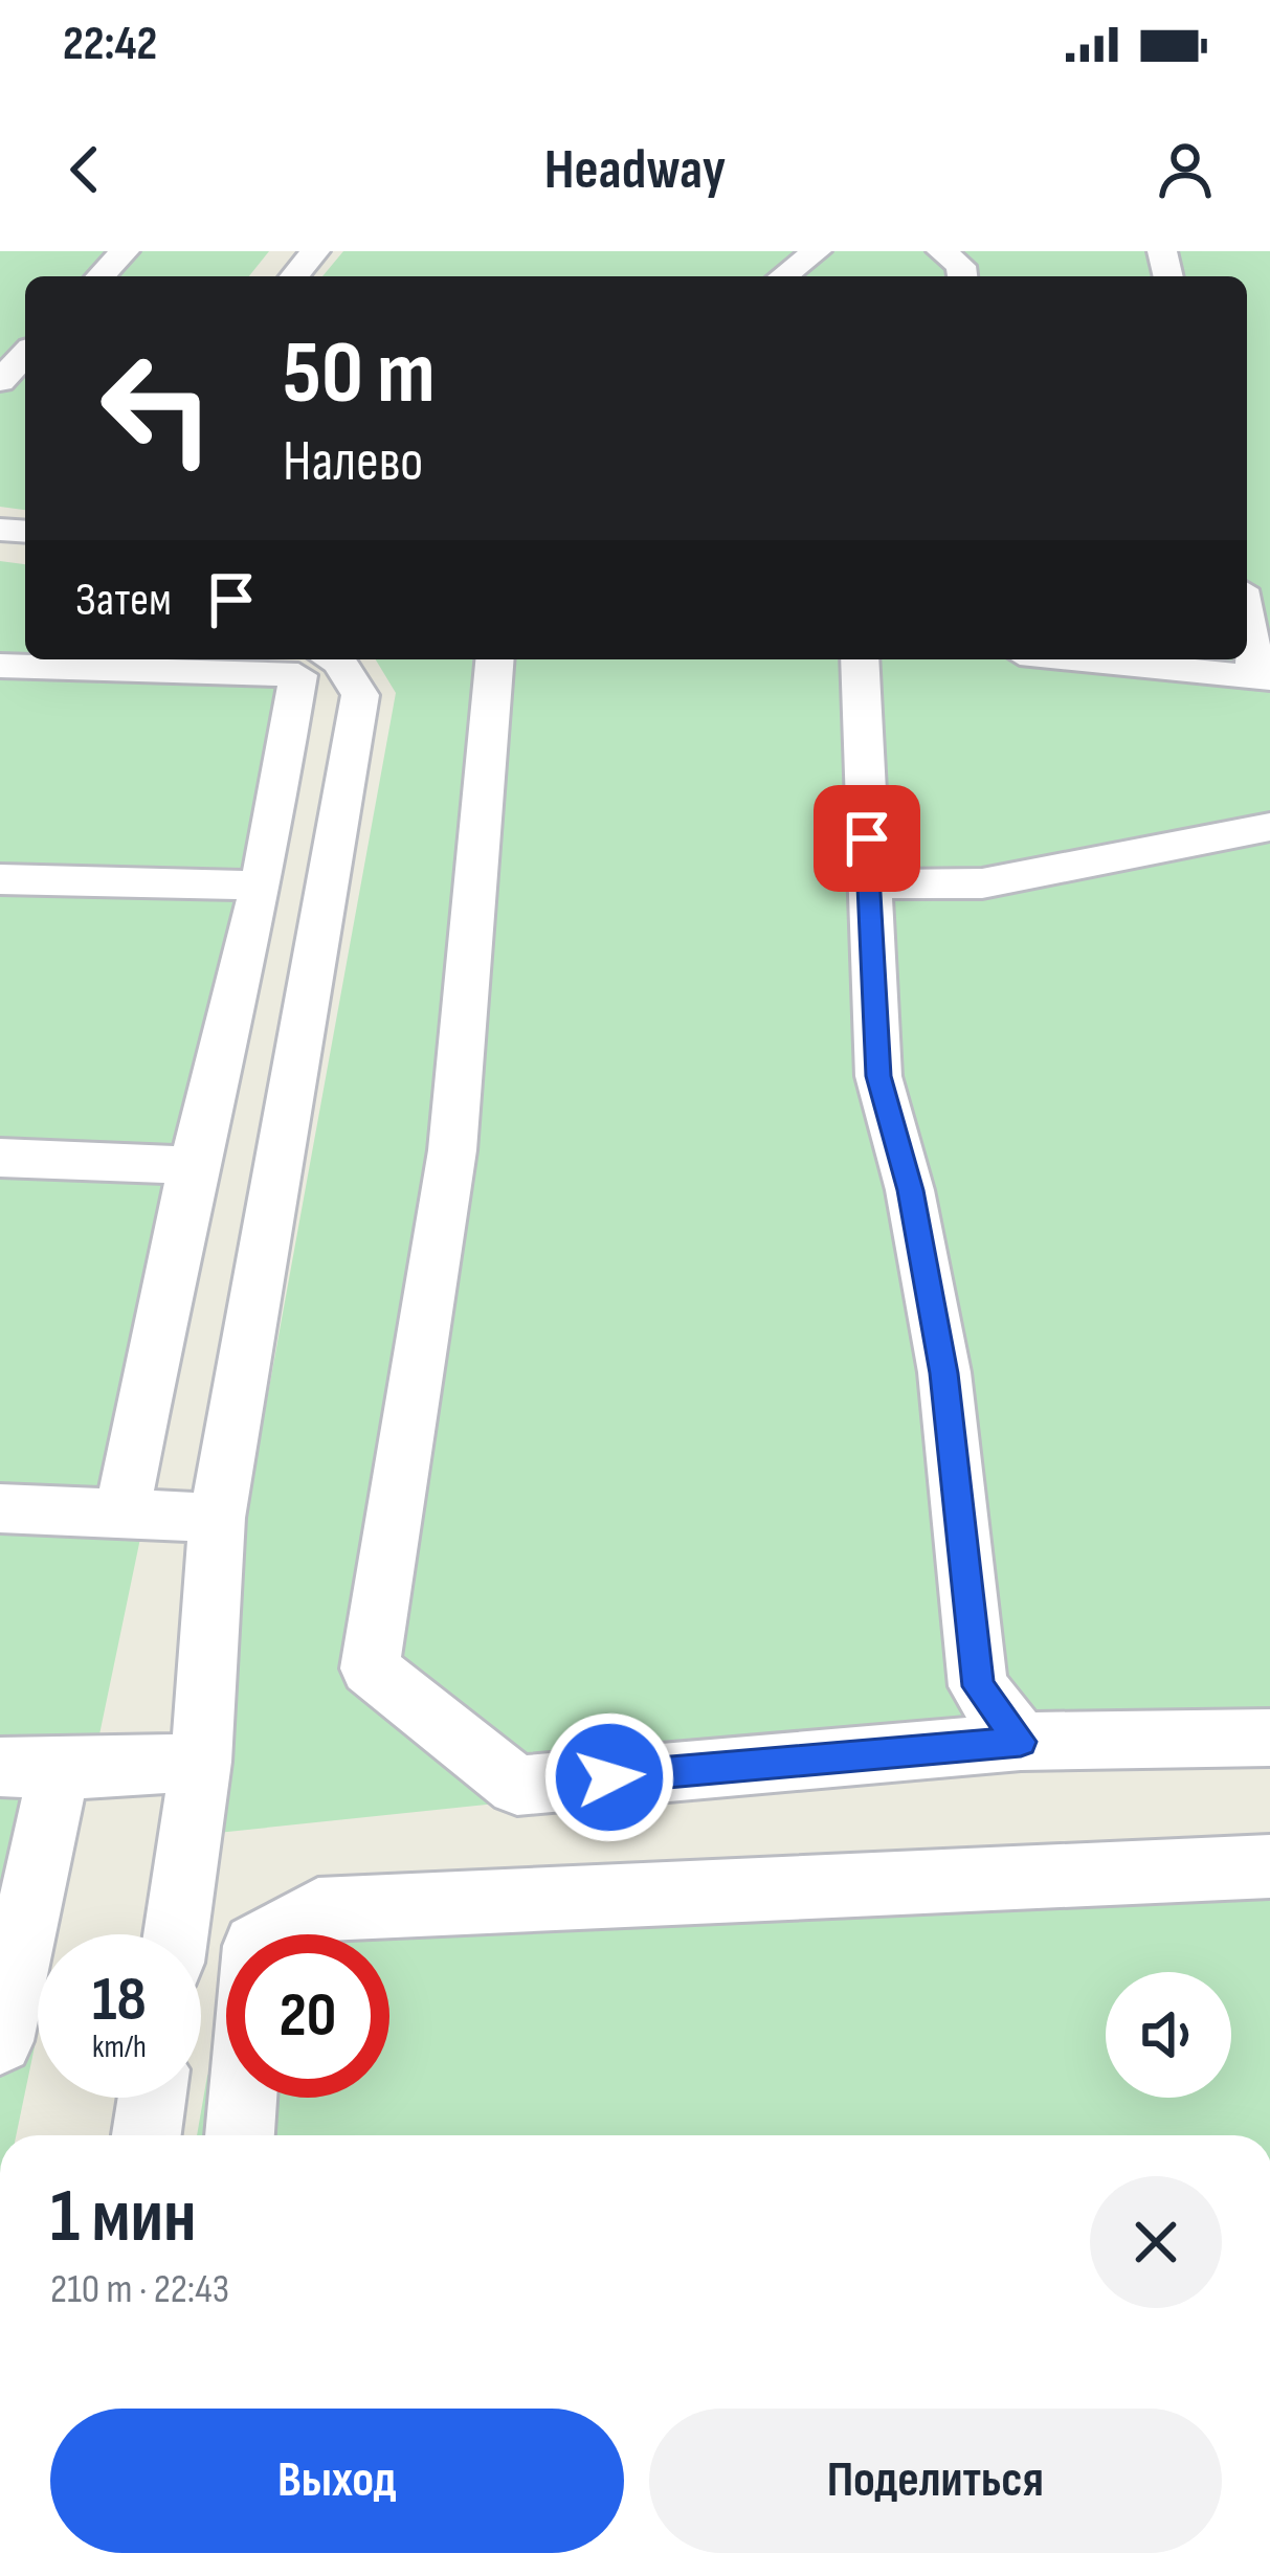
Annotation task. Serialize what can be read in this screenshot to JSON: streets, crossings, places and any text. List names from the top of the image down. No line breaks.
{"page":{"status":"22:42","header":"Headway","turn":["50 m","Налево"],"then":"Затем","speed":"18 km/h","limit":"20","heading":["1 мин","210 m · 22:43"],"buttons":["Выход","Поделиться"]}}
